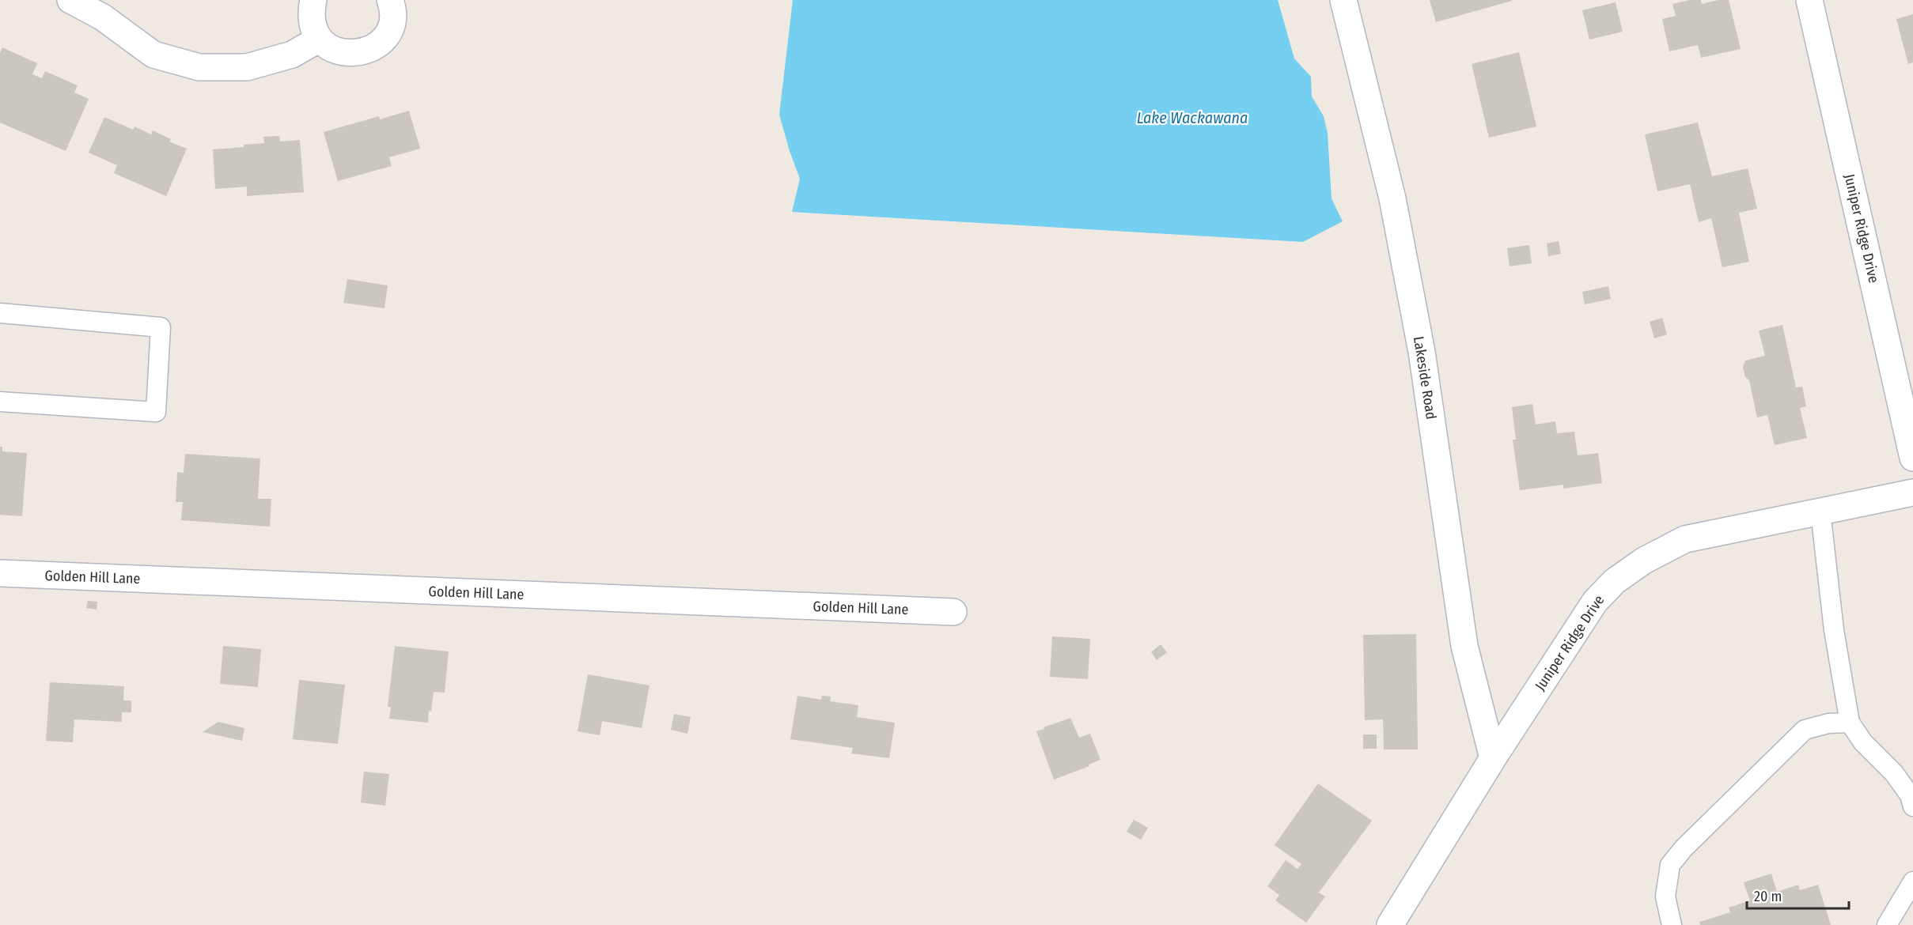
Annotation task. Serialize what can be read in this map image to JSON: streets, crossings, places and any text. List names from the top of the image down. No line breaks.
{"streets":{"street":["Juniper Ridge Drive","Lakeside Road","Golden Hill Lane"]},"crossings":[["Juniper Ridge Drive","Lakeside Road"]],"water":["Lake Wackawana"],"scale_bar":"20 m"}
